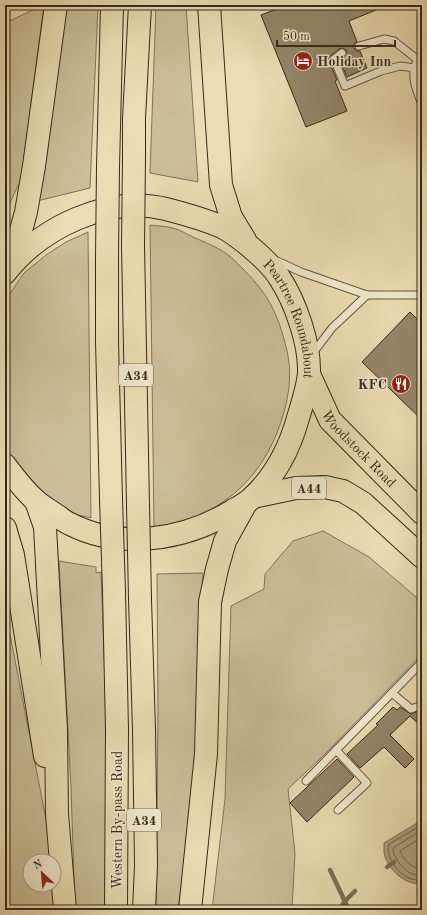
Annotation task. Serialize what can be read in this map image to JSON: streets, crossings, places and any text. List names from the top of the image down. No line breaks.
{"streets":{"highway":["Peartree Roundabout","A34","Woodstock Road","A44","Western By-pass Road"]},"crossings":[["Peartree Roundabout","Woodstock Road"],["Peartree Roundabout","A44"]],"places":{"hotel":["Holiday Inn"],"restaurant":["KFC"]},"scale_bar":"50 m","north":"top left"}
